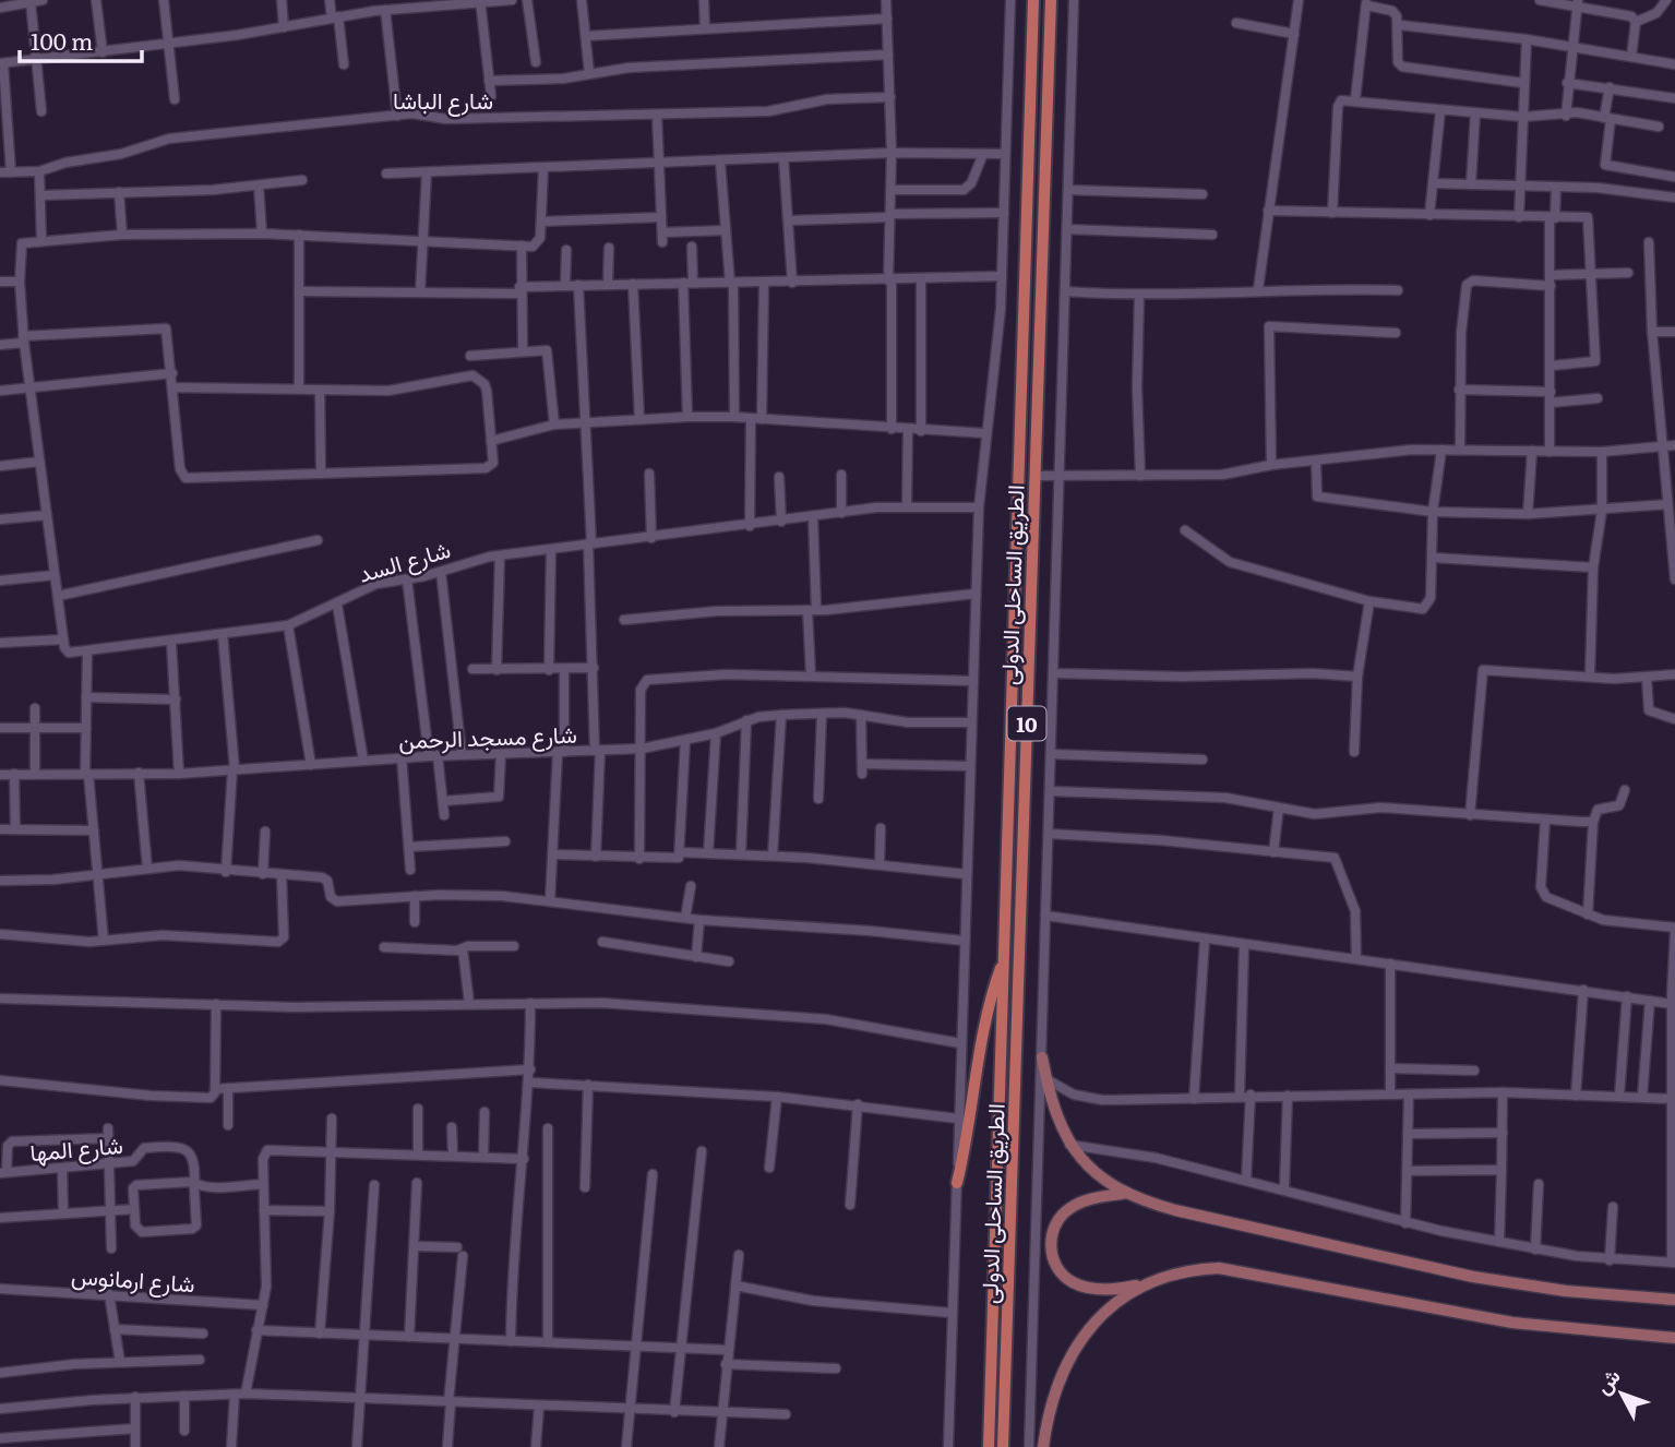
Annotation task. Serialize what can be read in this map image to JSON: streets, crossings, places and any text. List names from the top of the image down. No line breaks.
{"streets":{"highway":["الطريق الساحلى الدولى","10"],"street":["شارع الباشا","شارع السد","شارع مسجد الرحمن","شارع المها","شارع ارمانوس"]},"scale_bar":"100 m","north":"top left"}
